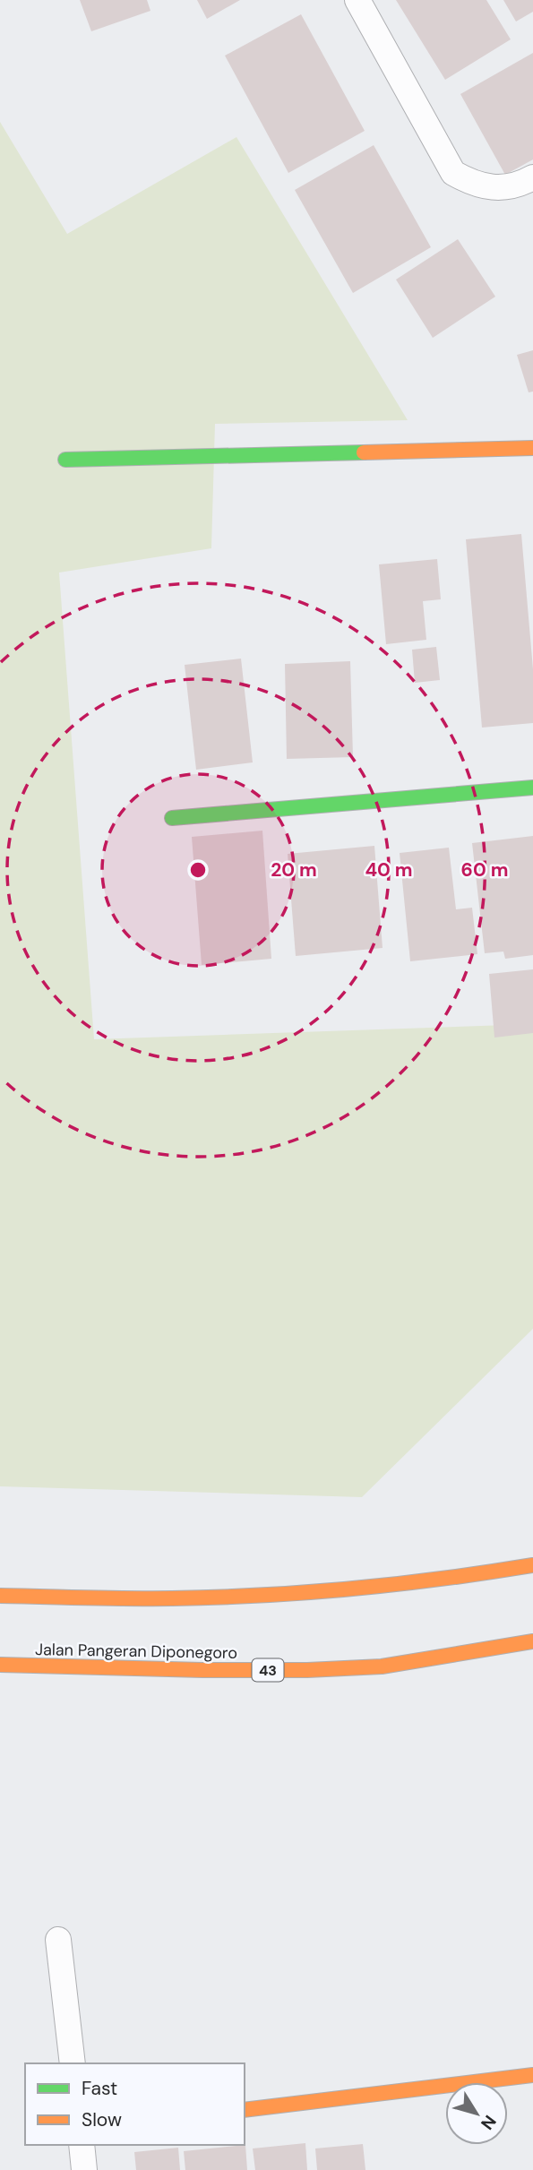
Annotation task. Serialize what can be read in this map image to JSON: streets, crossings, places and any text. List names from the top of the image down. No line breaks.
{"streets":{"main road":["Jalan Pangeran Diponegoro","43"]},"legend":["Fast","Slow"],"north":"bottom right","rings":["20 m","40 m","60 m"]}
